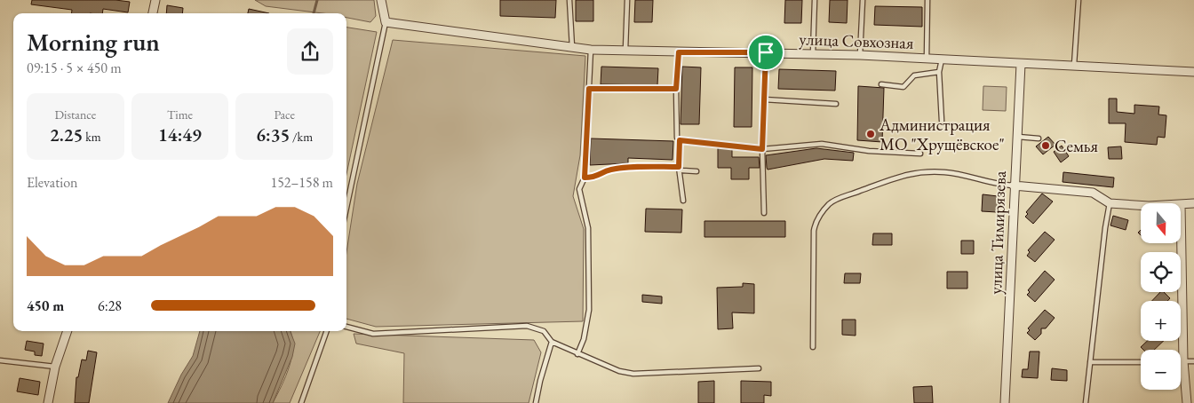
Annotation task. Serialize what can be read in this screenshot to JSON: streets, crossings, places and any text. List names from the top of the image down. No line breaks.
{"streets":{"street":["улица Совхозная","улица Тимирязева"]},"crossings":[["улица Совхозная","улица Тимирязева"]],"places":["Администрация МО \"Хрущёвское\"","Семья"],"north":"bottom","page":{"heading":["Morning run","09:15 · 5 × 450 m"],"stats":[["Distance","2.25 km"],["Time","14:49"],["Pace","6:35 /km"]],"chart":["Elevation","152–158 m"],"map_buttons":["+","−"],"list":[{"name":"450 m","note":"6:28"}]}}
